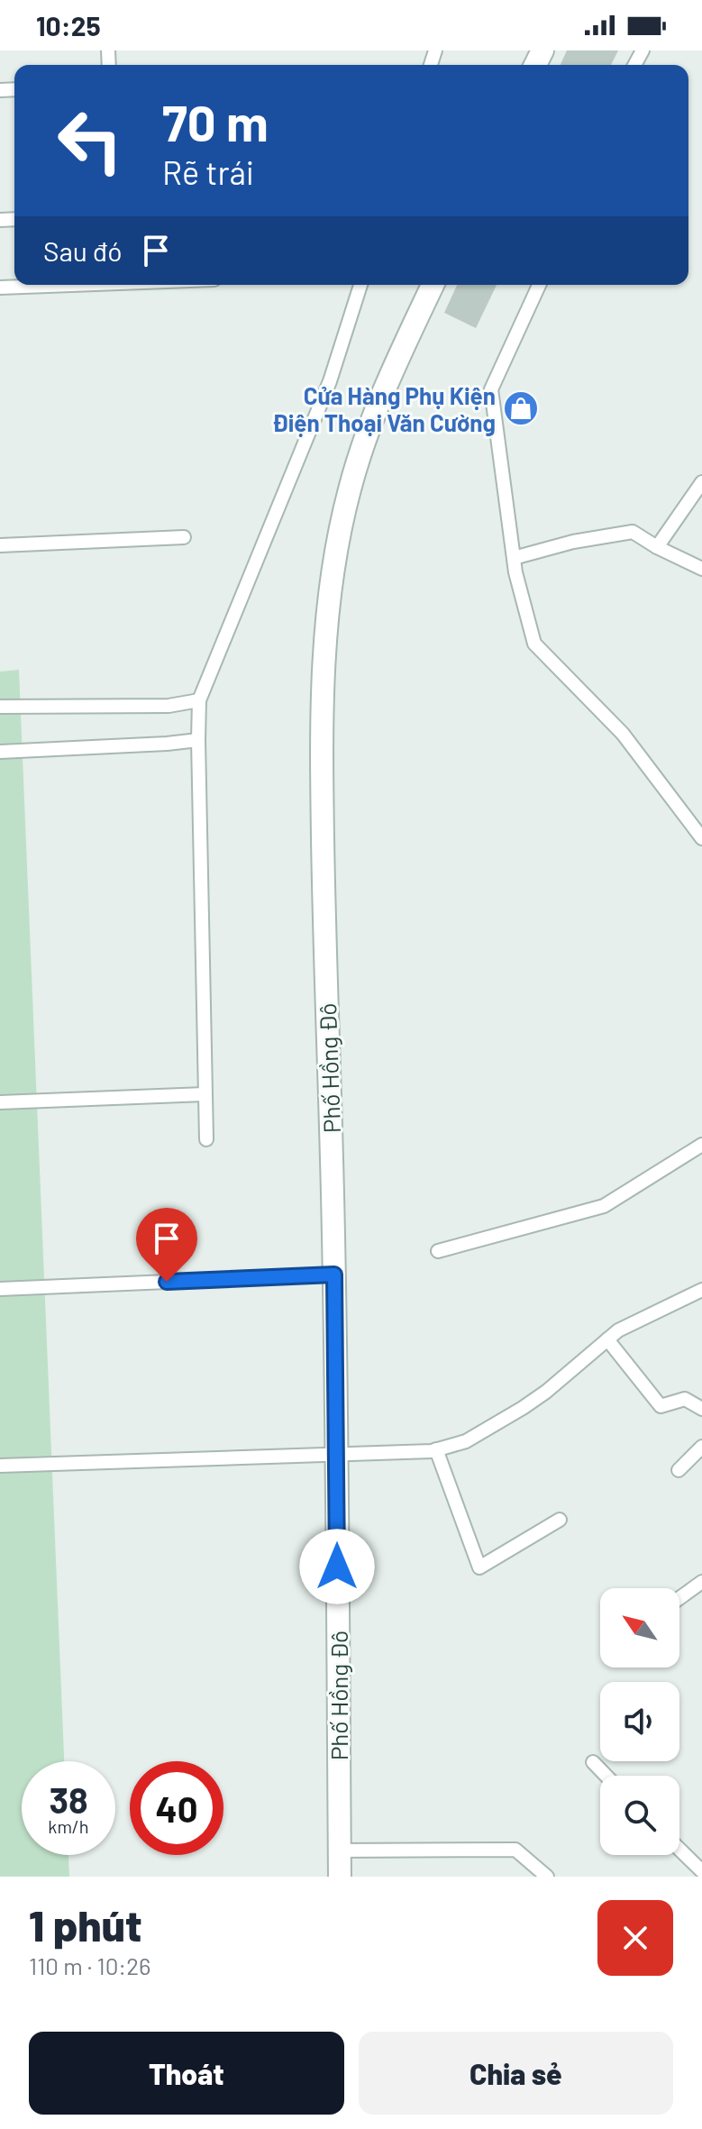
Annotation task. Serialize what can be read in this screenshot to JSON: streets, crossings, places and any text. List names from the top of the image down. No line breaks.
{"streets":{"street":["Phố Hồng Đô"]},"places":{"shop":["Cửa Hàng Phụ Kiện Điện Thoại Văn Cường"]},"north":"top left","page":{"status":"10:25","turn":["70 m","Rẽ trái"],"then":"Sau đó","speed":"38 km/h","limit":"40","heading":["1 phút","110 m · 10:26"],"buttons":["Thoát","Chia sẻ"]}}
